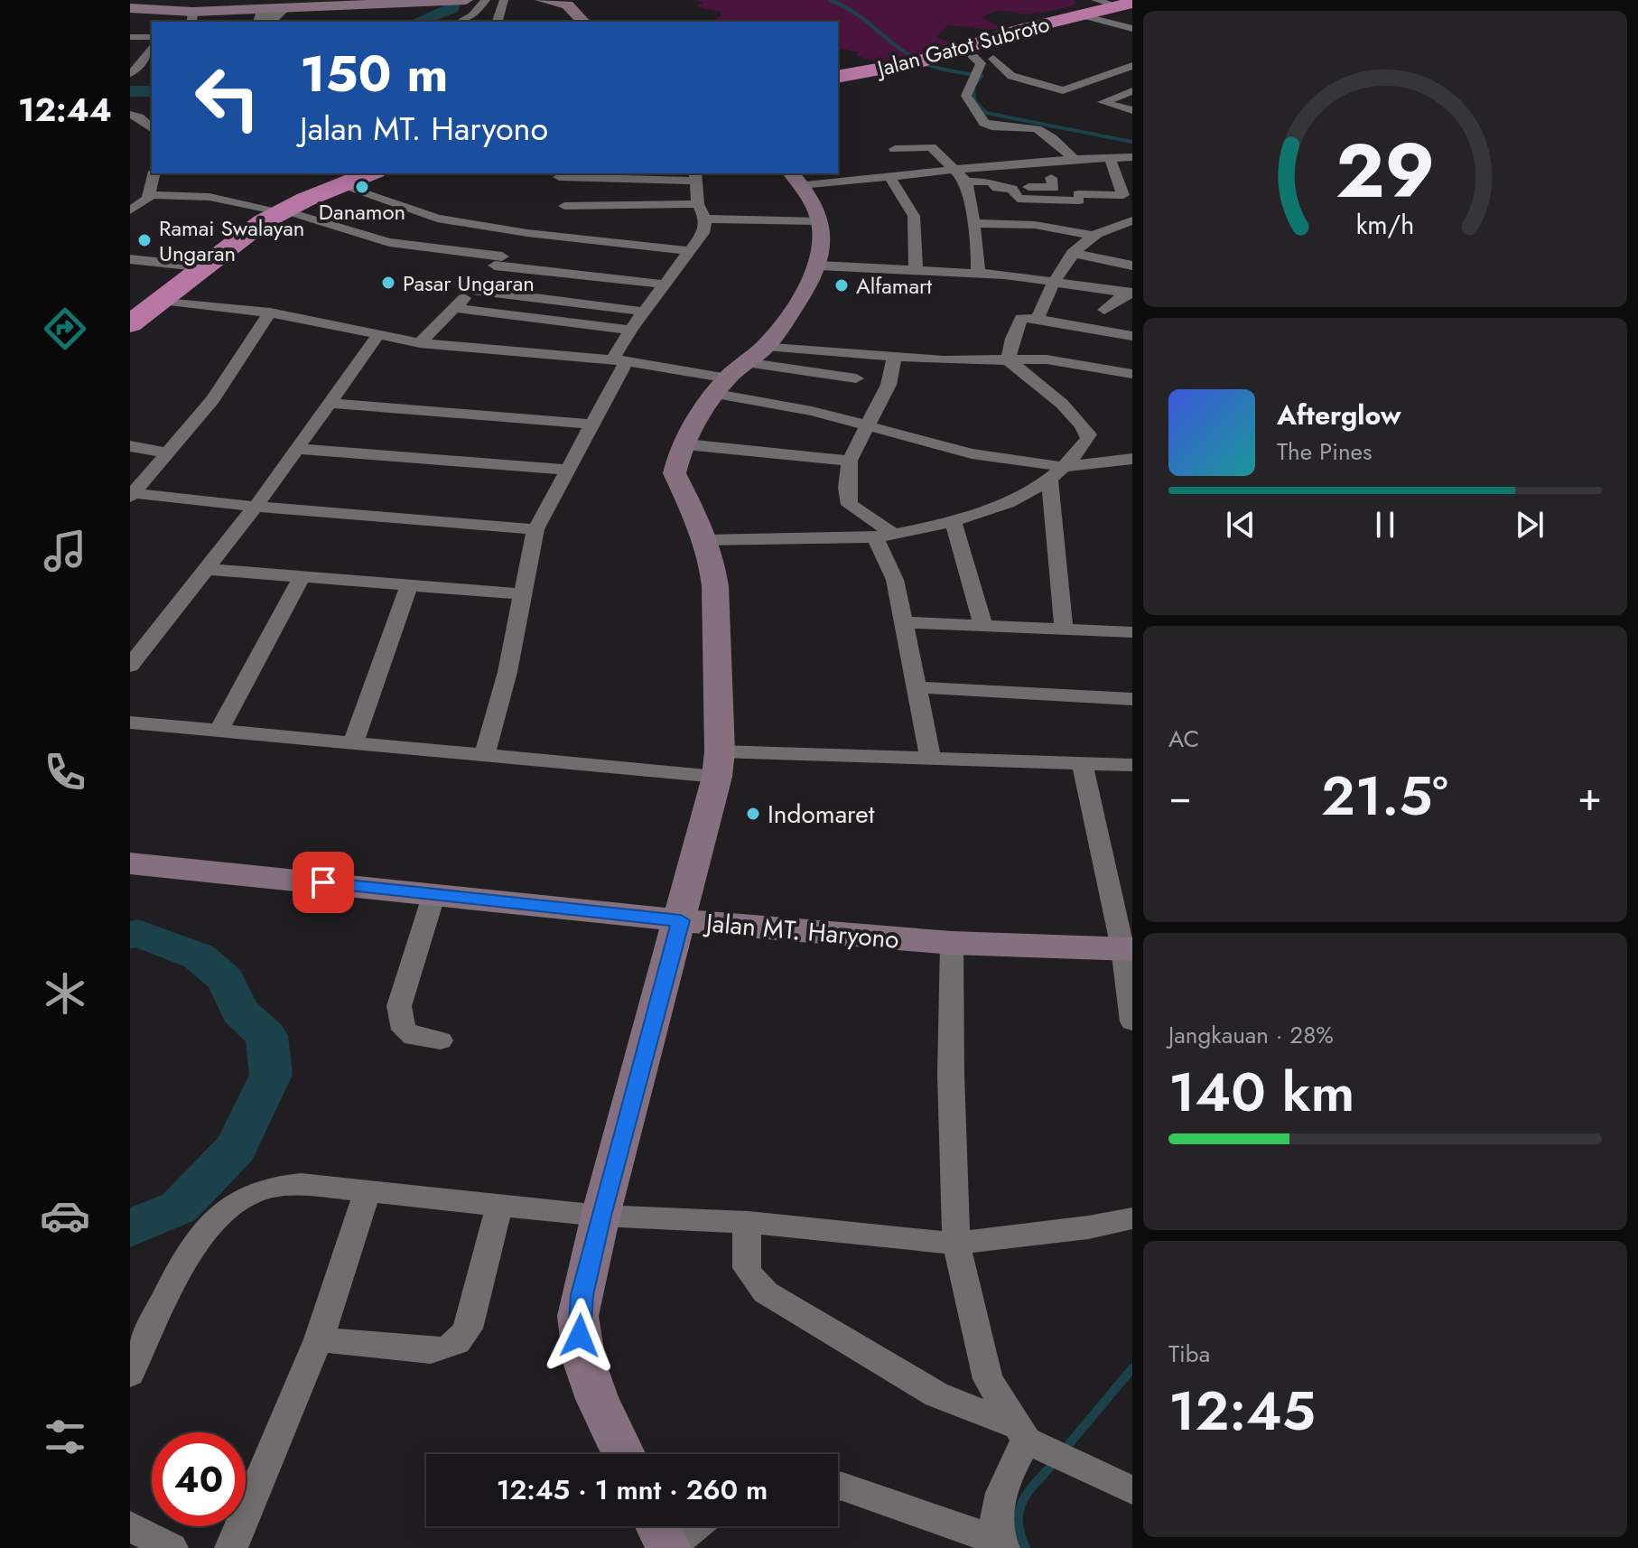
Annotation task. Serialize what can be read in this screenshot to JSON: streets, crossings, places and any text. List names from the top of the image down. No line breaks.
{"streets":{"highway":["Jalan Gatot Subroto"],"street":["Jalan MT. Haryono"]},"places":["Danamon","Ramai Swalayan Ungaran","Pasar Ungaran","Alfamart","Indomaret"],"page":{"tabs":"12:44","turn":["150 m","Jalan MT. Haryono"],"song":["Afterglow","The Pines"],"tile":["AC",["Jangkauan · 28%","140 km"],["Tiba","12:45"]],"heat":["−","21.5°","+"],"limit":"40","trip":"12:45 · 1 mnt · 260 m","gauge":["29","km/h"]}}
